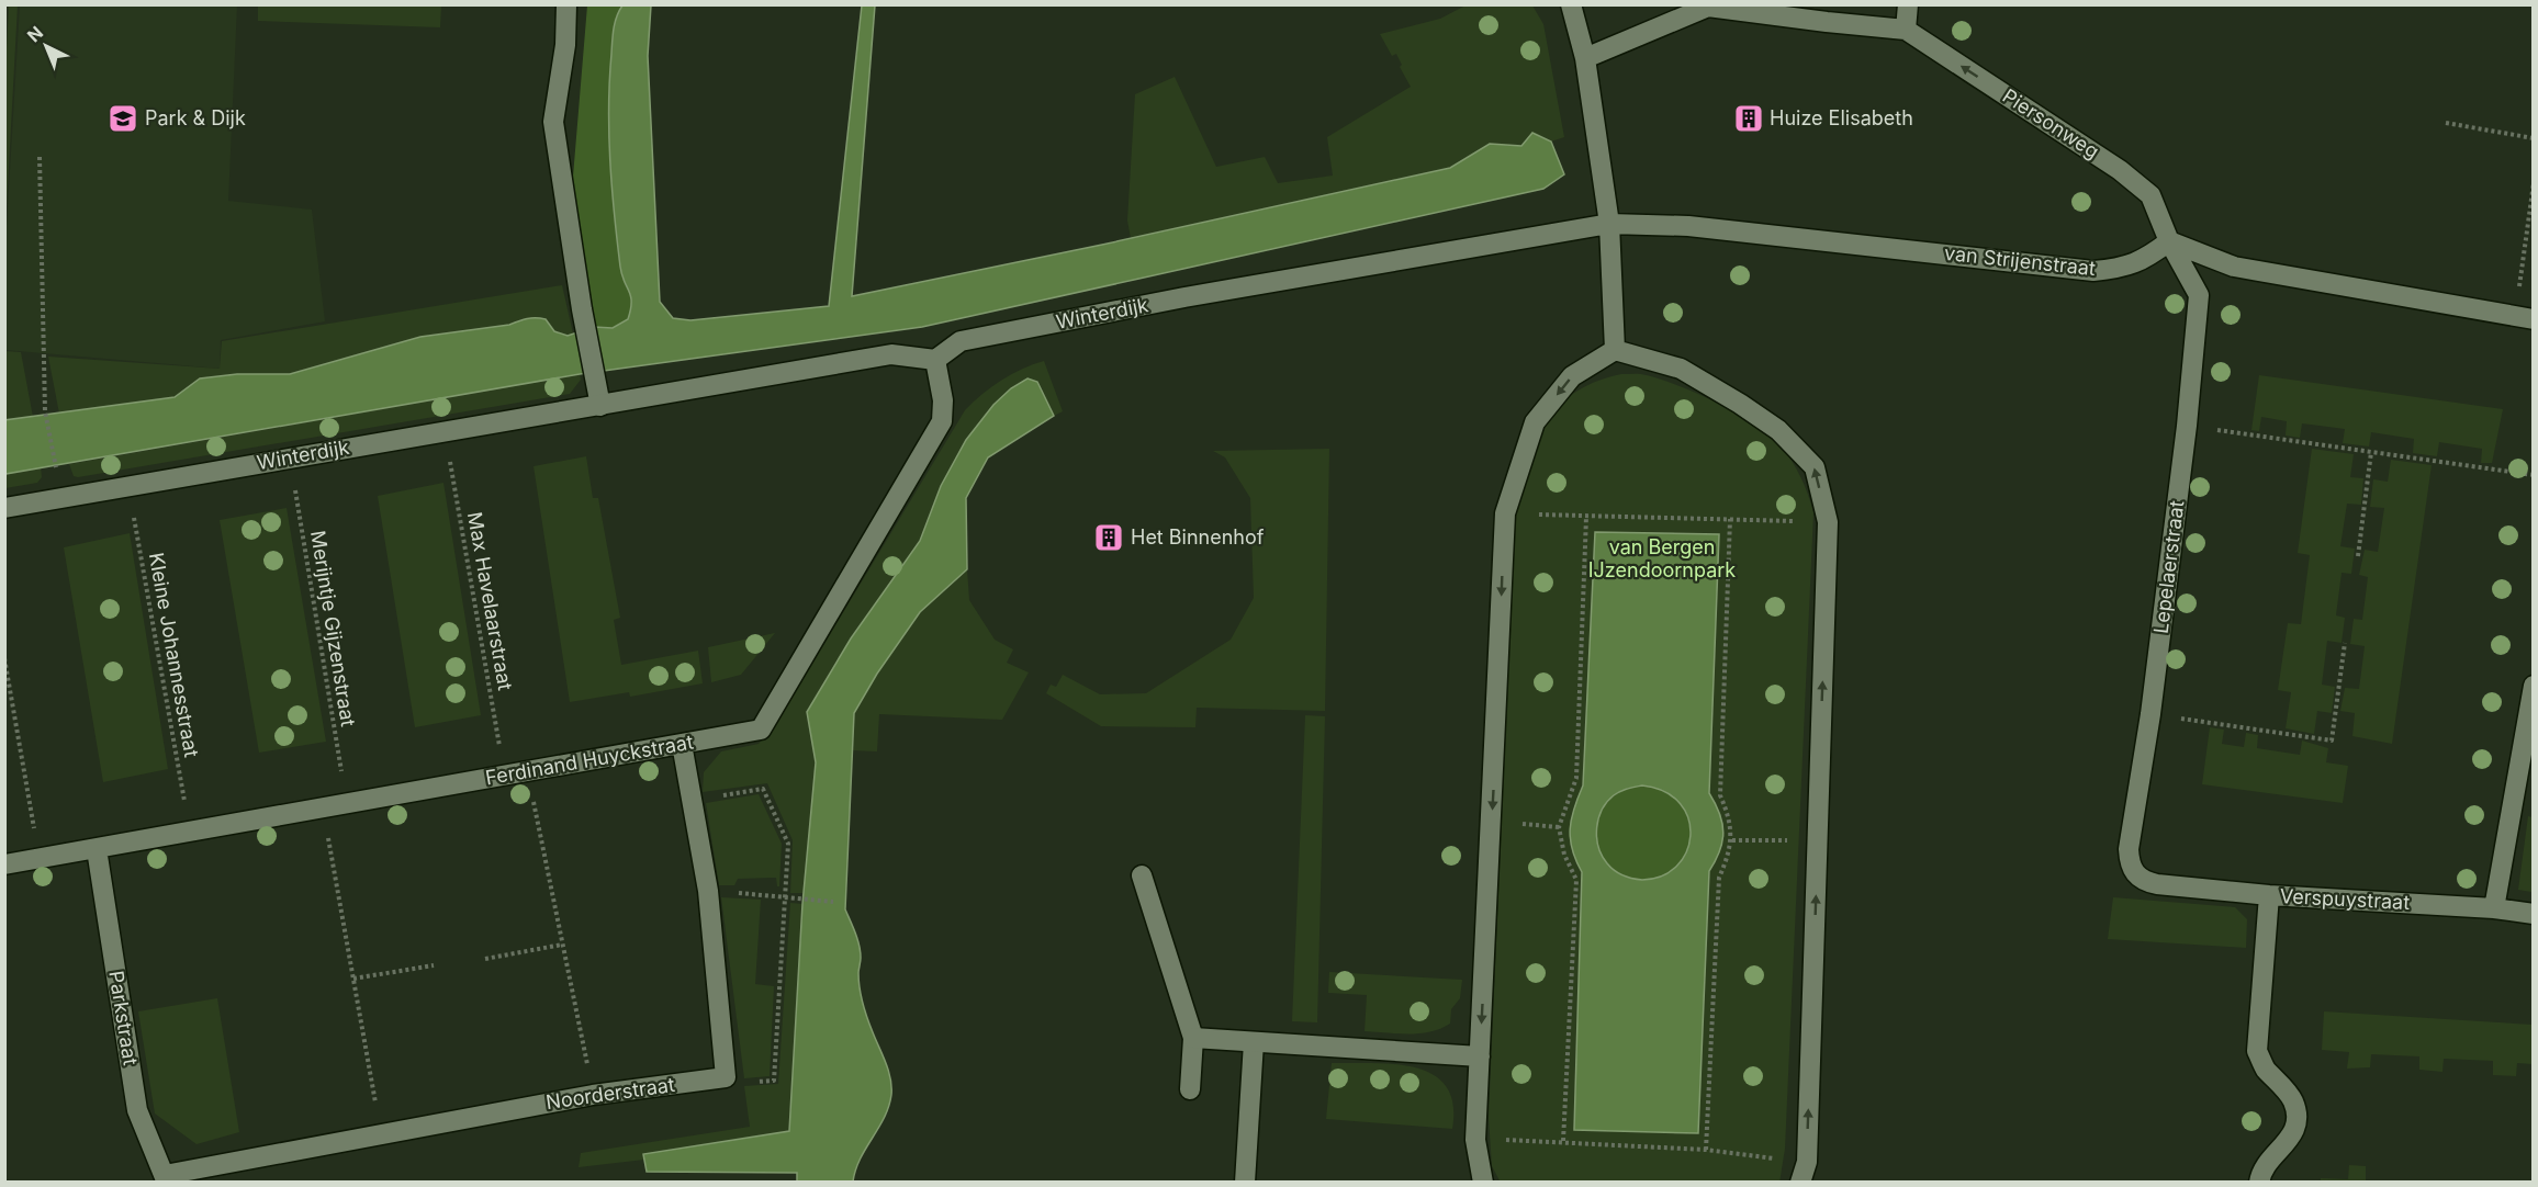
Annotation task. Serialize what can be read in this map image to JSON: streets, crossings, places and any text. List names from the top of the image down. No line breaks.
{"streets":{"street":["Piersonweg","van Strijenstraat","Winterdijk","Lepelaerstraat","Ferdinand Huyckstraat","Verspuystraat","Parkstraat","Noorderstraat"],"path":["Max Havelaarstraat","Merijntje Gijzenstraat","Kleine Johannesstraat"]},"crossings":[["Piersonweg","van Strijenstraat"],["Piersonweg","Lepelaerstraat"],["van Strijenstraat","Winterdijk"],["van Strijenstraat","Lepelaerstraat"],["Winterdijk","Max Havelaarstraat"],["Winterdijk","Merijntje Gijzenstraat"],["Winterdijk","Kleine Johannesstraat"],["Winterdijk","Ferdinand Huyckstraat"],["Lepelaerstraat","Verspuystraat"],["Max Havelaarstraat","Ferdinand Huyckstraat"],["Merijntje Gijzenstraat","Ferdinand Huyckstraat"],["Kleine Johannesstraat","Ferdinand Huyckstraat"],["Ferdinand Huyckstraat","Parkstraat"],["Parkstraat","Noorderstraat"]],"one_way":["Piersonweg"],"parks":["van Bergen IJzendoornpark"],"places":{"school or university":["Park & Dijk"],"building":["Huize Elisabeth","Het Binnenhof"]},"north":"top left"}
